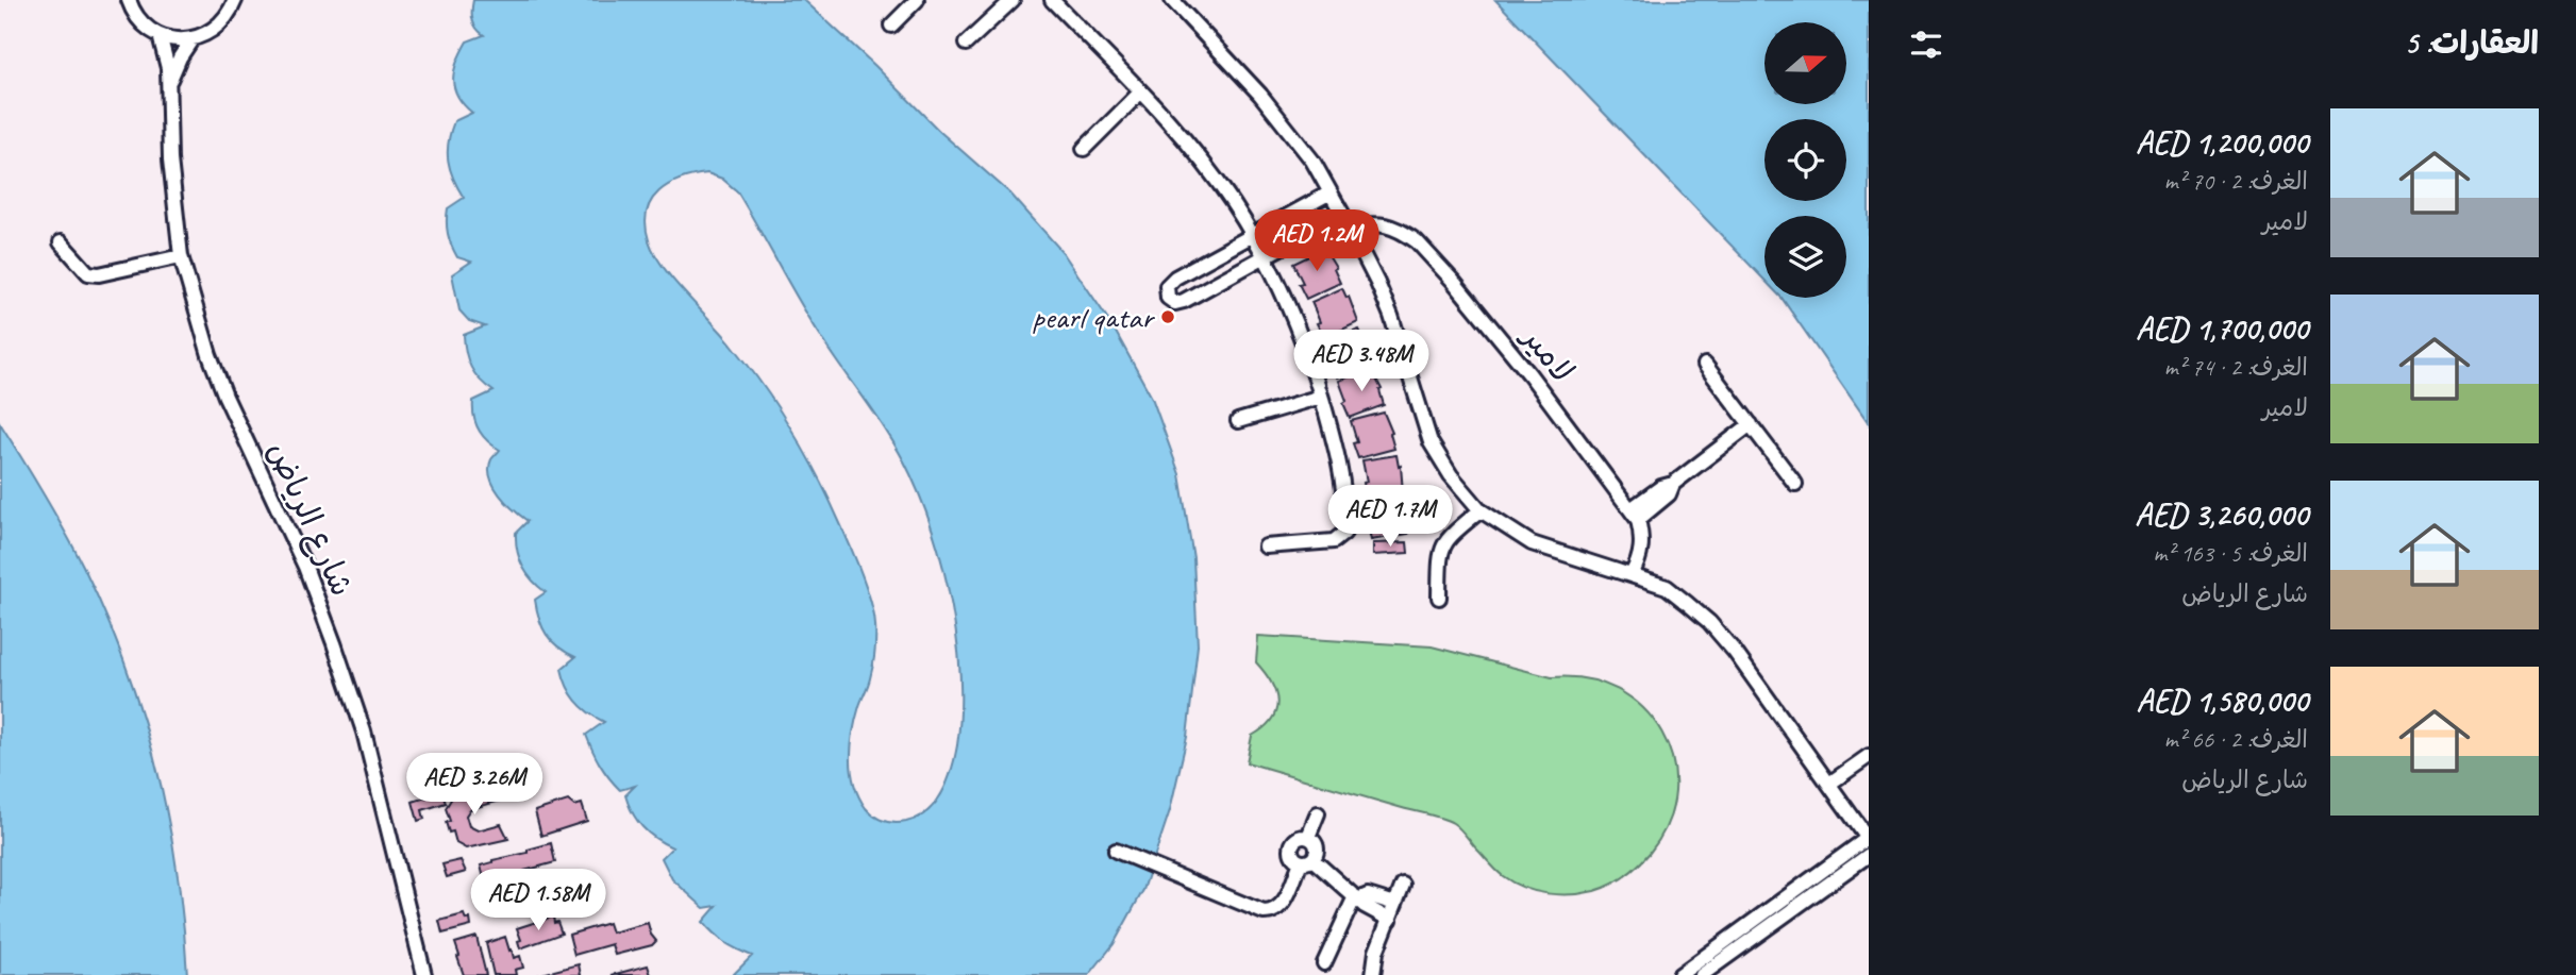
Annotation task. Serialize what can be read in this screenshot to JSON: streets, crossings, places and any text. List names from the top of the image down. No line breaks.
{"streets":{"street":["لامير","شارع الرياض"]},"places":["pearl qatar"],"north":"right","page":{"heading":"العقارات: 5","list":[{"name":"AED 1,200,000","note":"الغرف: 2 · 70 m² · لامير"},{"name":"AED 1,700,000","note":"الغرف: 2 · 74 m² · لامير"},{"name":"AED 3,260,000","note":"الغرف: 5 · 163 m² · شارع الرياض"},{"name":"AED 1,580,000","note":"الغرف: 2 · 66 m² · شارع الرياض"}],"price":["AED 1.2M","AED 3.48M","AED 1.7M","AED 3.26M","AED 1.58M"]}}
